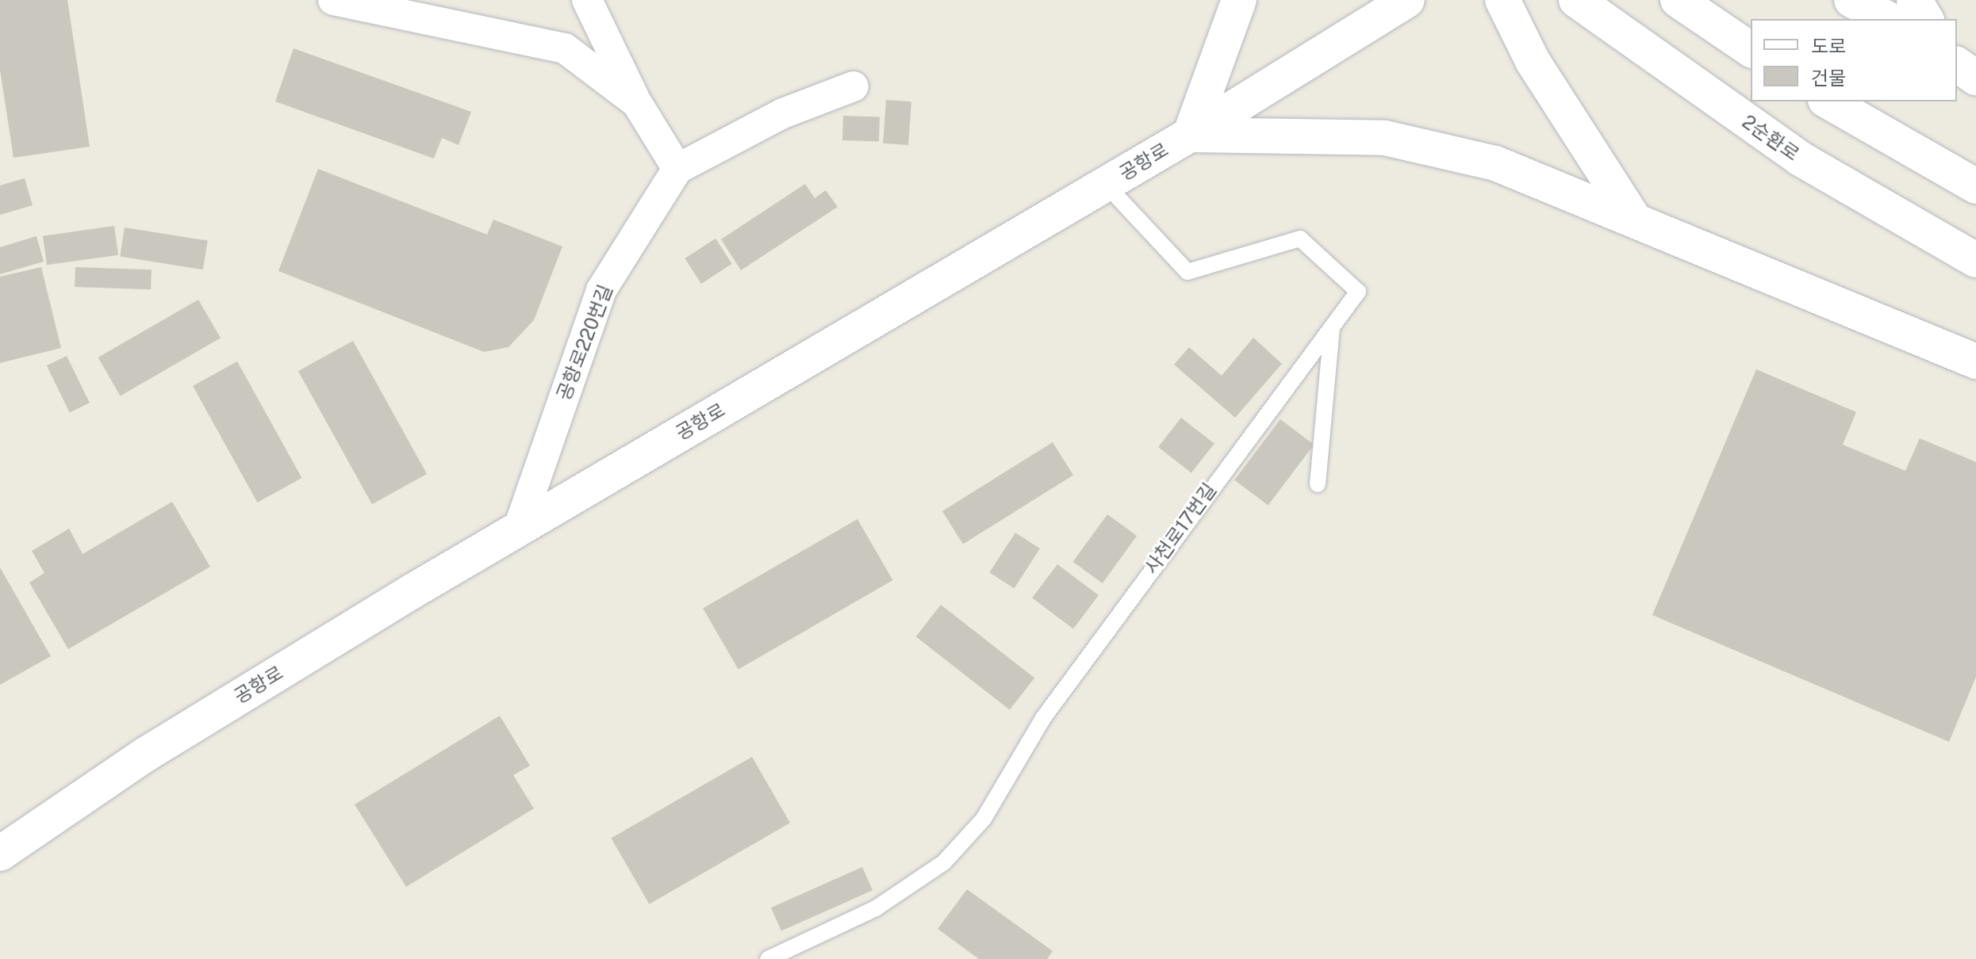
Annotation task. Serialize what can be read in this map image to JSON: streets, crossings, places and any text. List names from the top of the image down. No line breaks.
{"streets":{"street":["2순환로","공항로","공항로220번길"],"lane":["사천로17번길"]},"crossings":[["공항로","공항로220번길"],["공항로","사천로17번길"]],"legend":["도로","건물"]}
